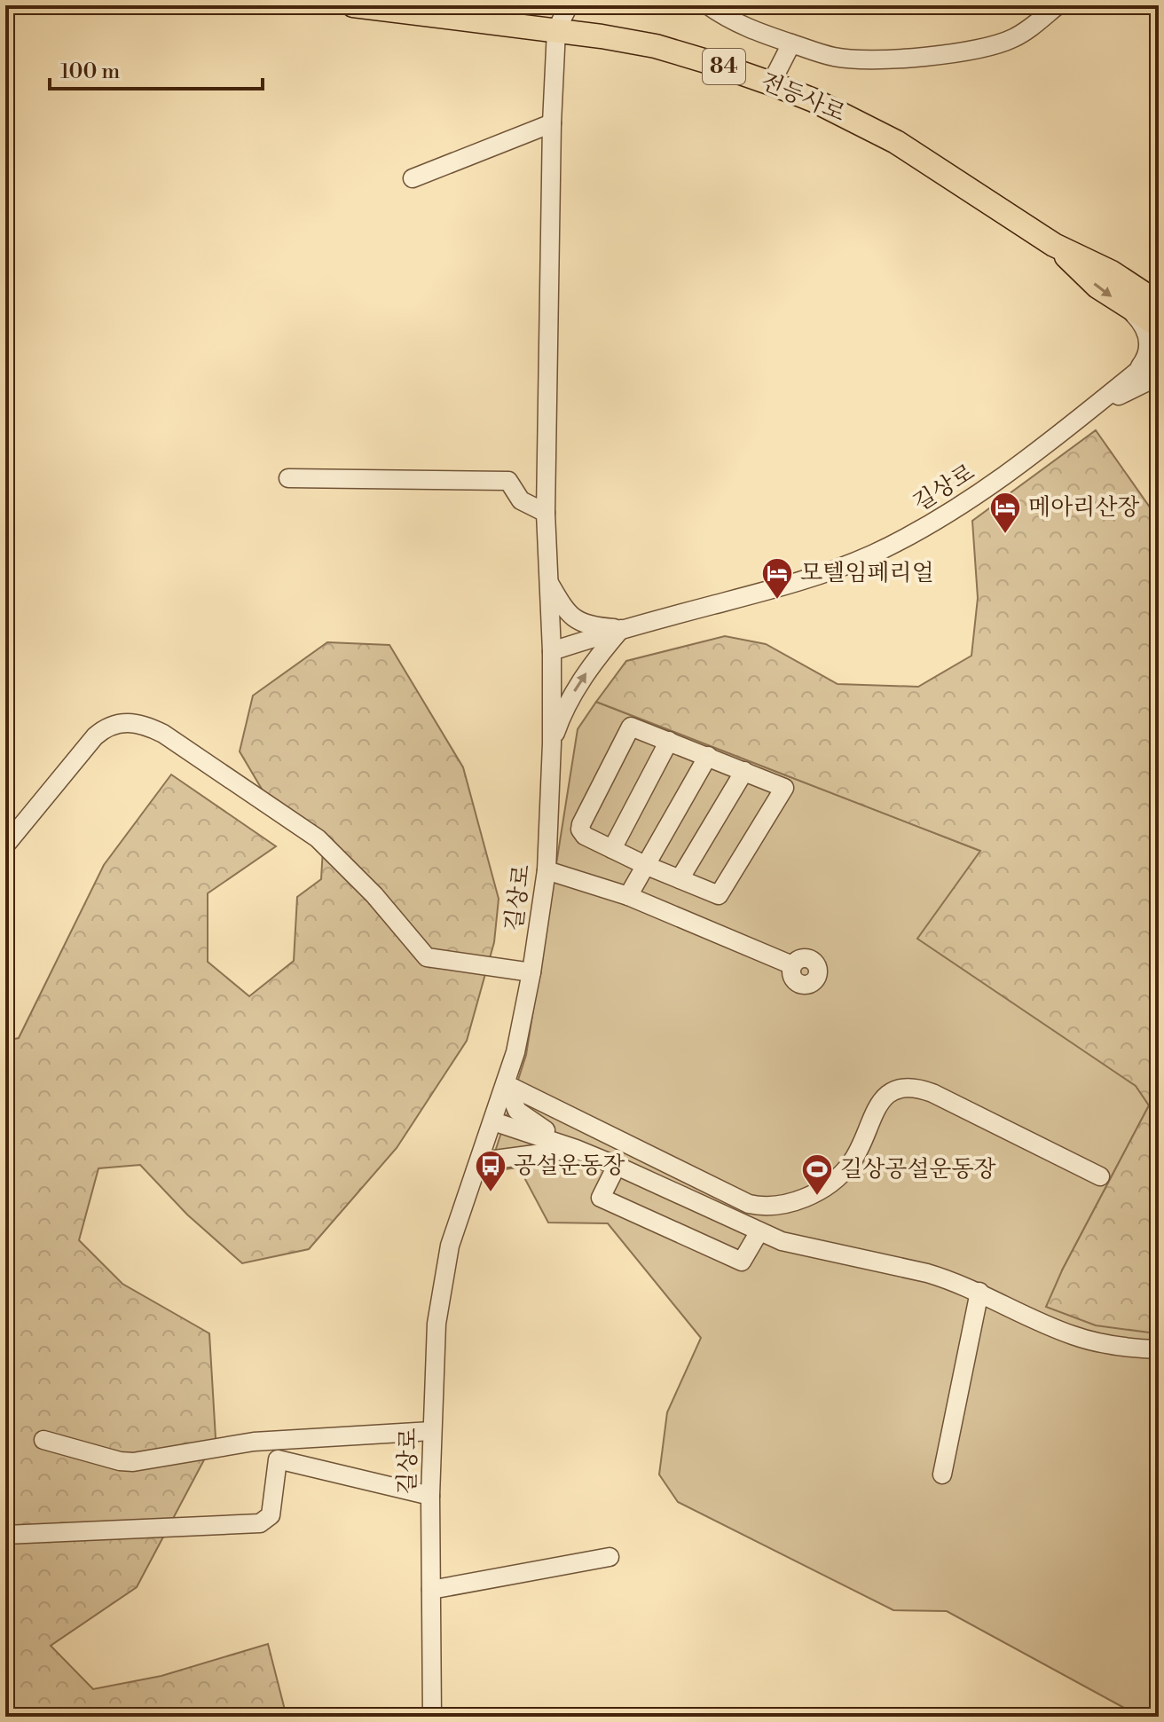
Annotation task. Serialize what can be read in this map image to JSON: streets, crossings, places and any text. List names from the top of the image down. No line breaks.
{"streets":{"main road":["84","전등사로"],"street":["길상로"]},"places":{"hotel":["메아리산장","모텔임페리얼"],"bus stop":["공설운동장"],"sports":["길상공설운동장"]},"scale_bar":"100 m"}
